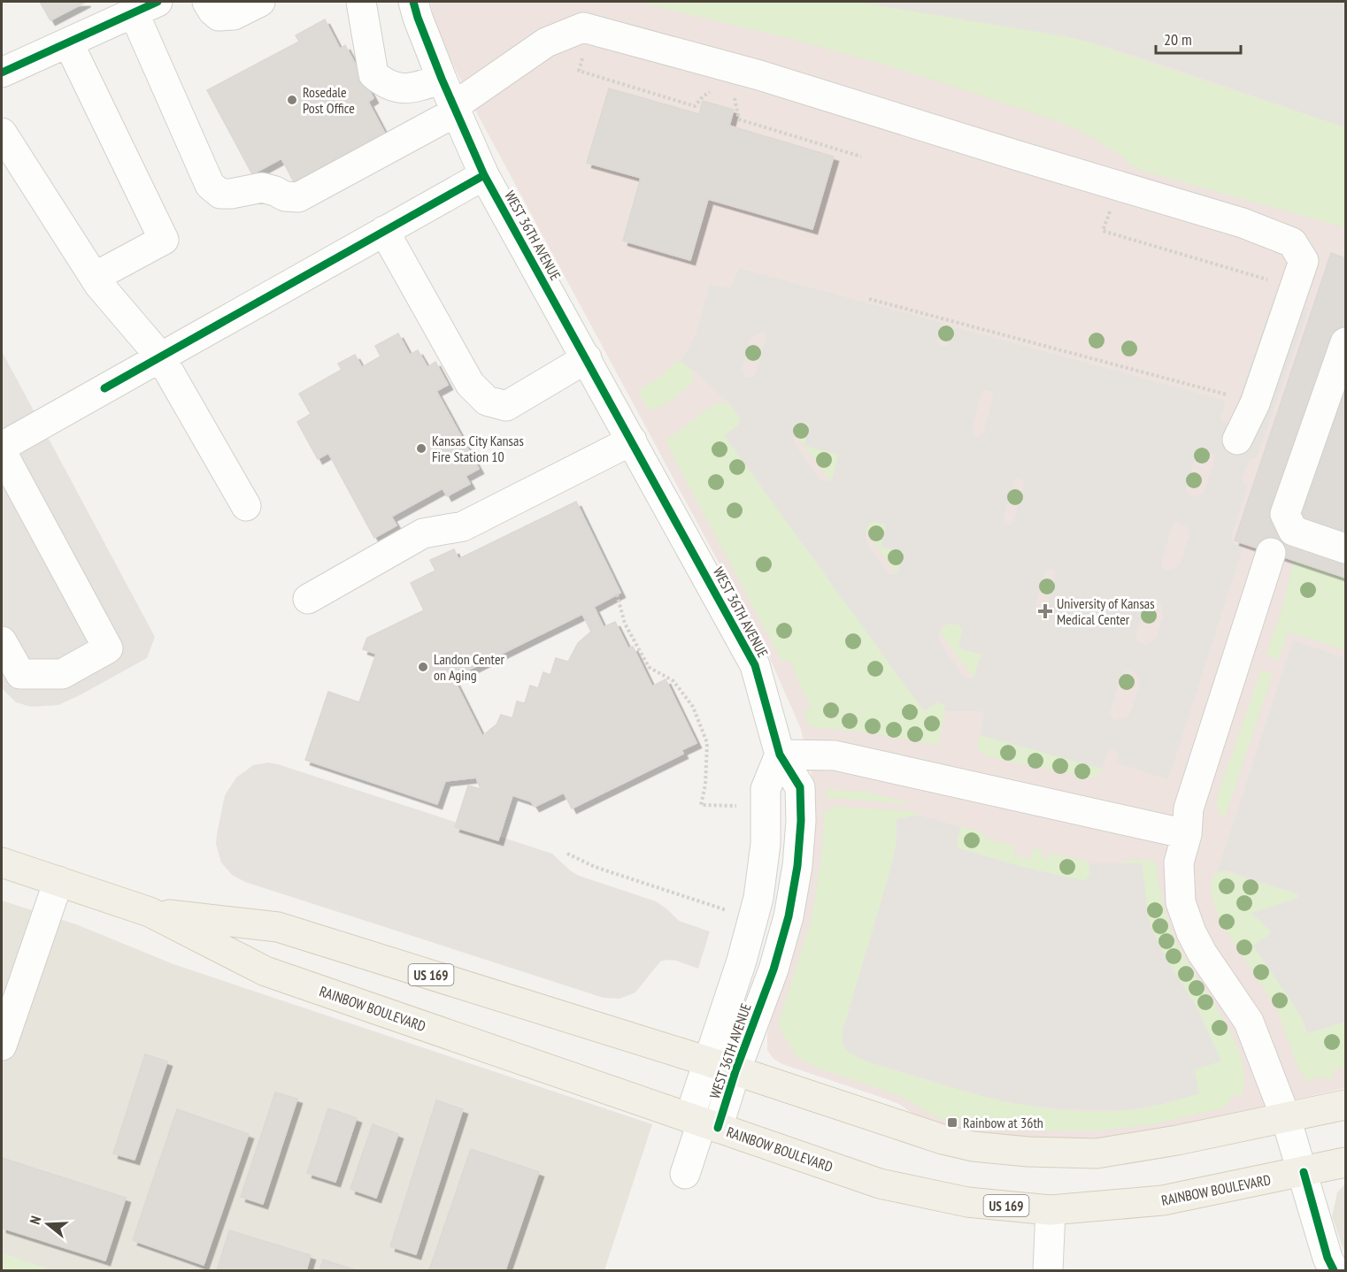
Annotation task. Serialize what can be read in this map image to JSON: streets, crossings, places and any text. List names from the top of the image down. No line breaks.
{"streets":{"main road":["US 169","RAINBOW BOULEVARD"],"street":["WEST 36TH AVENUE"]},"crossings":[["WEST 36TH AVENUE","RAINBOW BOULEVARD"]],"places":{"other":["Rosedale Post Office","Kansas City Kansas Fire Station 10","Landon Center on Aging"],"health":["University of Kansas Medical Center"],"transit":["Rainbow at 36th"]},"scale_bar":"20 m","north":"left"}
